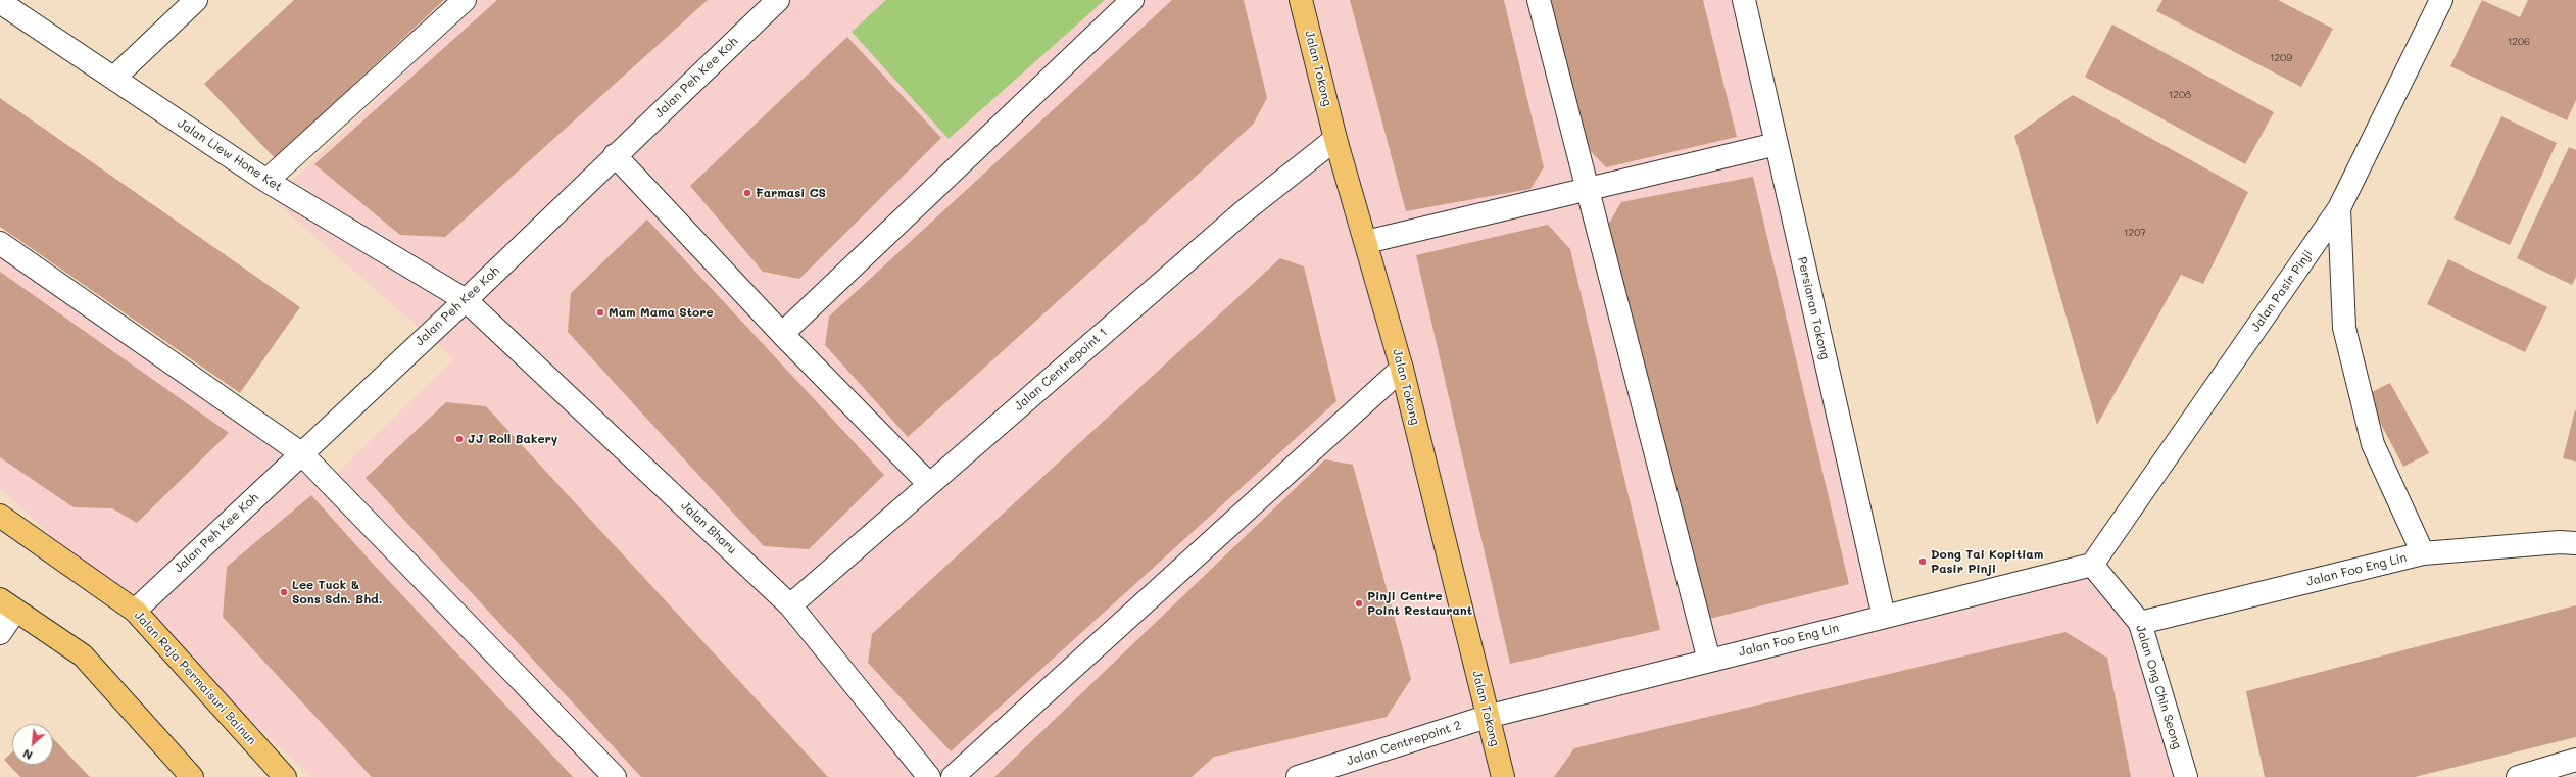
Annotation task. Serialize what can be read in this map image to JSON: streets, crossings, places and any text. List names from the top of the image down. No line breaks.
{"streets":{"main road":["Jalan Tokong","Jalan Raja Permaisuri Bainun"],"street":["Jalan Peh Kee Koh","Jalan Liew Hone Ket","Jalan Pasir Pinji","Persiaran Tokong","Jalan Centrepoint 1","Jalan Bharu","Jalan Foo Eng Lin","Jalan Ong Chin Seong","Jalan Centrepoint 2"]},"crossings":[["Jalan Tokong","Jalan Centrepoint 1"],["Jalan Tokong","Jalan Foo Eng Lin"],["Jalan Tokong","Jalan Centrepoint 2"],["Jalan Peh Kee Koh","Jalan Liew Hone Ket"],["Jalan Peh Kee Koh","Jalan Bharu"],["Jalan Peh Kee Koh","Jalan Raja Permaisuri Bainun"],["Jalan Liew Hone Ket","Jalan Bharu"],["Jalan Pasir Pinji","Jalan Foo Eng Lin"],["Jalan Pasir Pinji","Jalan Ong Chin Seong"],["Persiaran Tokong","Jalan Foo Eng Lin"],["Jalan Centrepoint 1","Jalan Bharu"],["Jalan Foo Eng Lin","Jalan Ong Chin Seong"],["Jalan Foo Eng Lin","Jalan Centrepoint 2"]],"places":["Farmasi CS","Mam Mama Store","JJ Roll Bakery","Dong Tai Kopitiam Pasir Pinji","Lee Tuck & Sons Sdn. Bhd.","Pinji Centre Point Restaurant"],"house_numbers":["1206","1209","1208","1207"],"north":"bottom left"}
